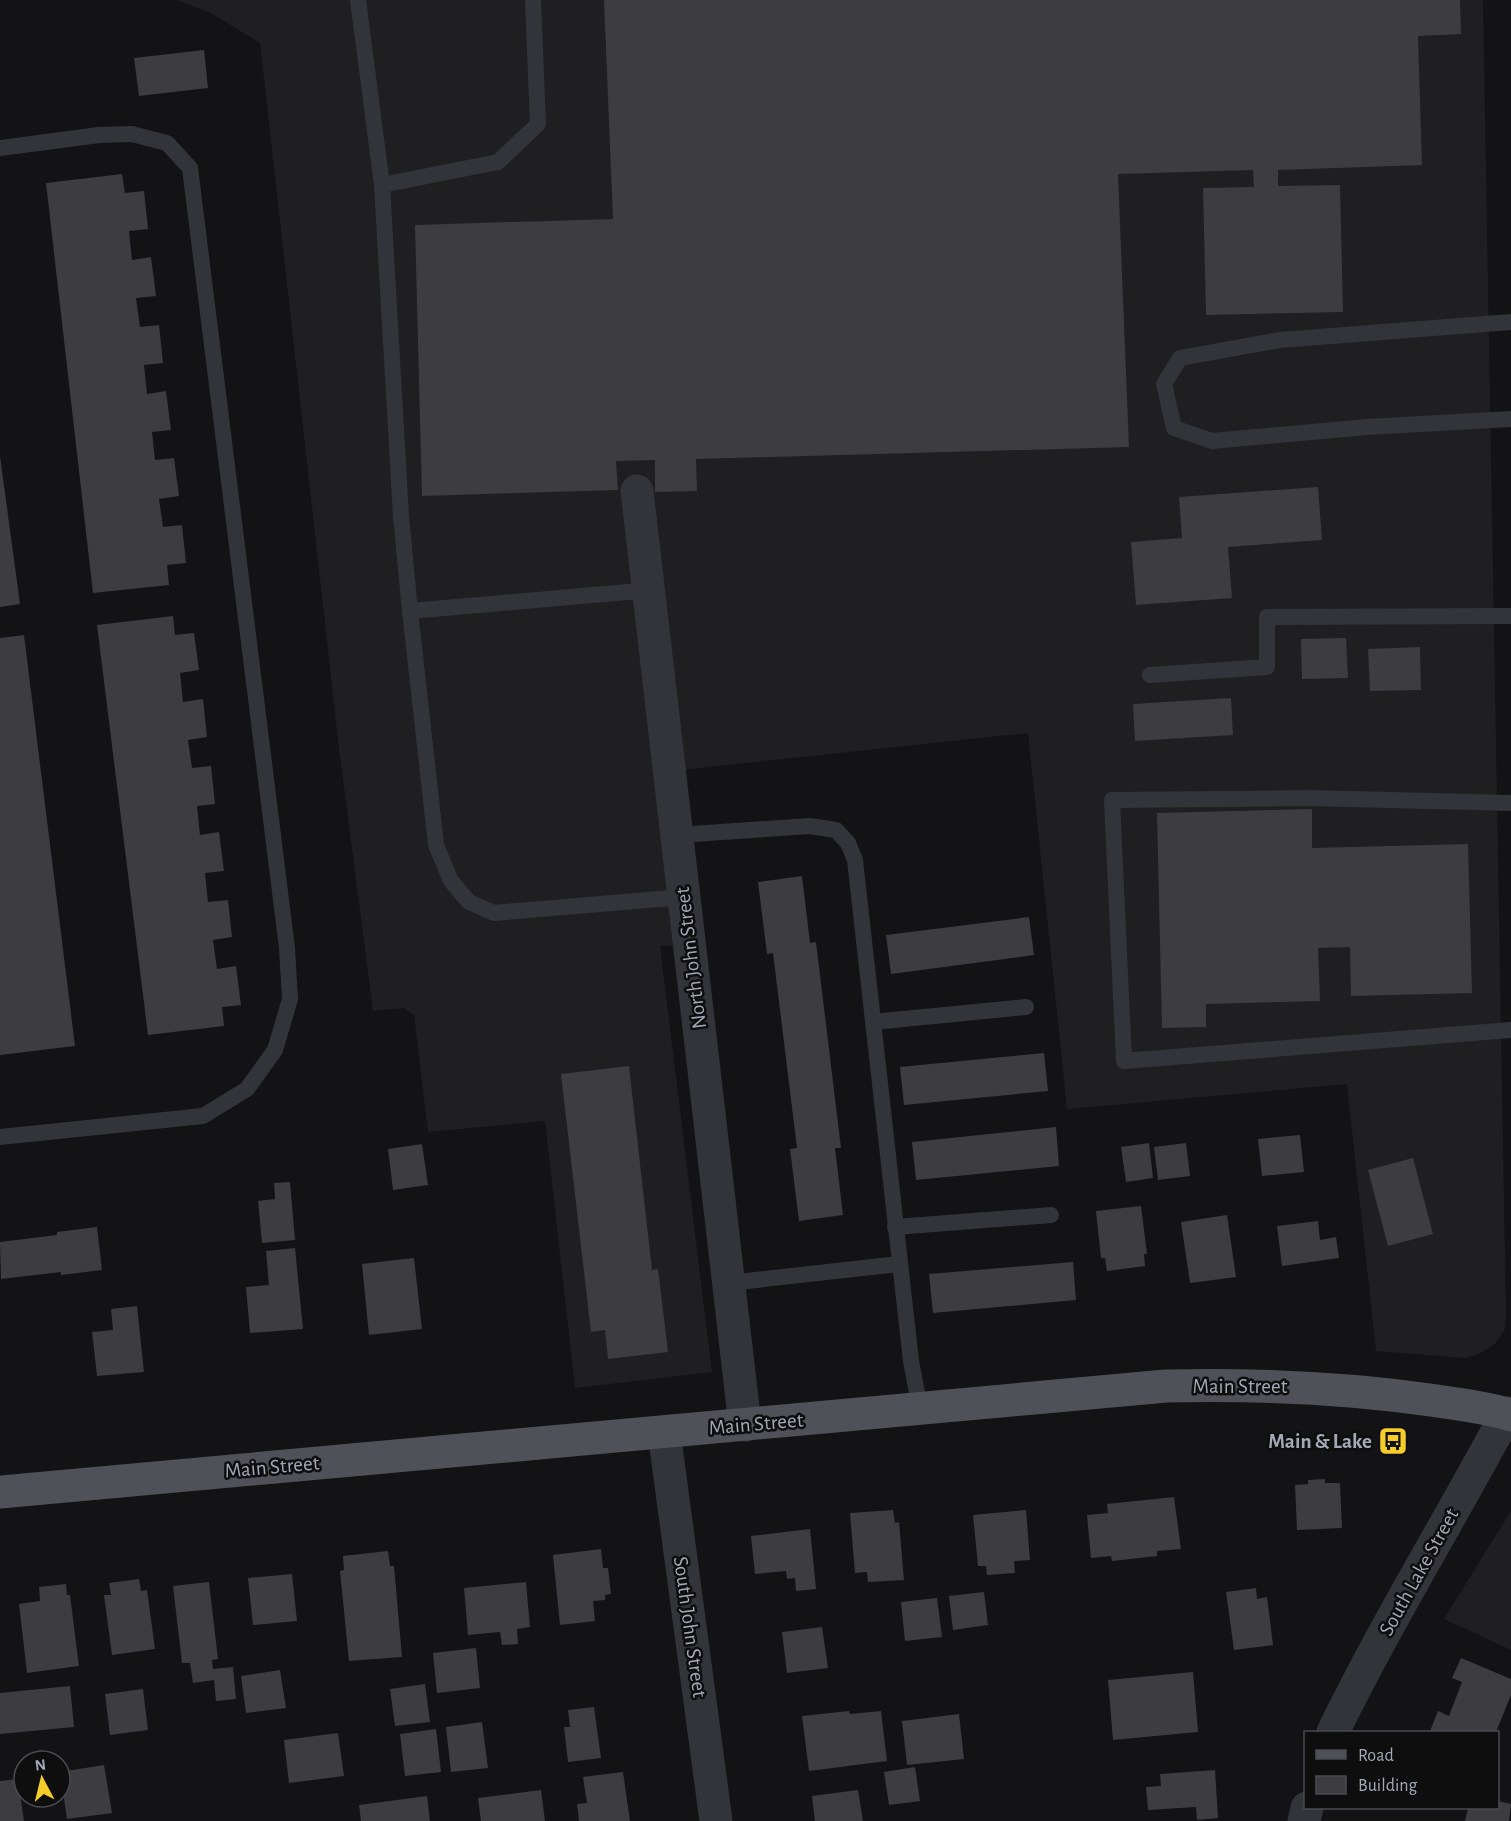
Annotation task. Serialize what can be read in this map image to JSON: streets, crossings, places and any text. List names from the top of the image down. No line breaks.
{"streets":{"main road":["Main Street"],"street":["North John Street","South Lake Street","South John Street"]},"crossings":[["North John Street","Main Street"],["Main Street","South Lake Street"],["Main Street","South John Street"]],"places":{"bus stop":["Main & Lake"]},"legend":["Road","Building"],"north":"top"}
